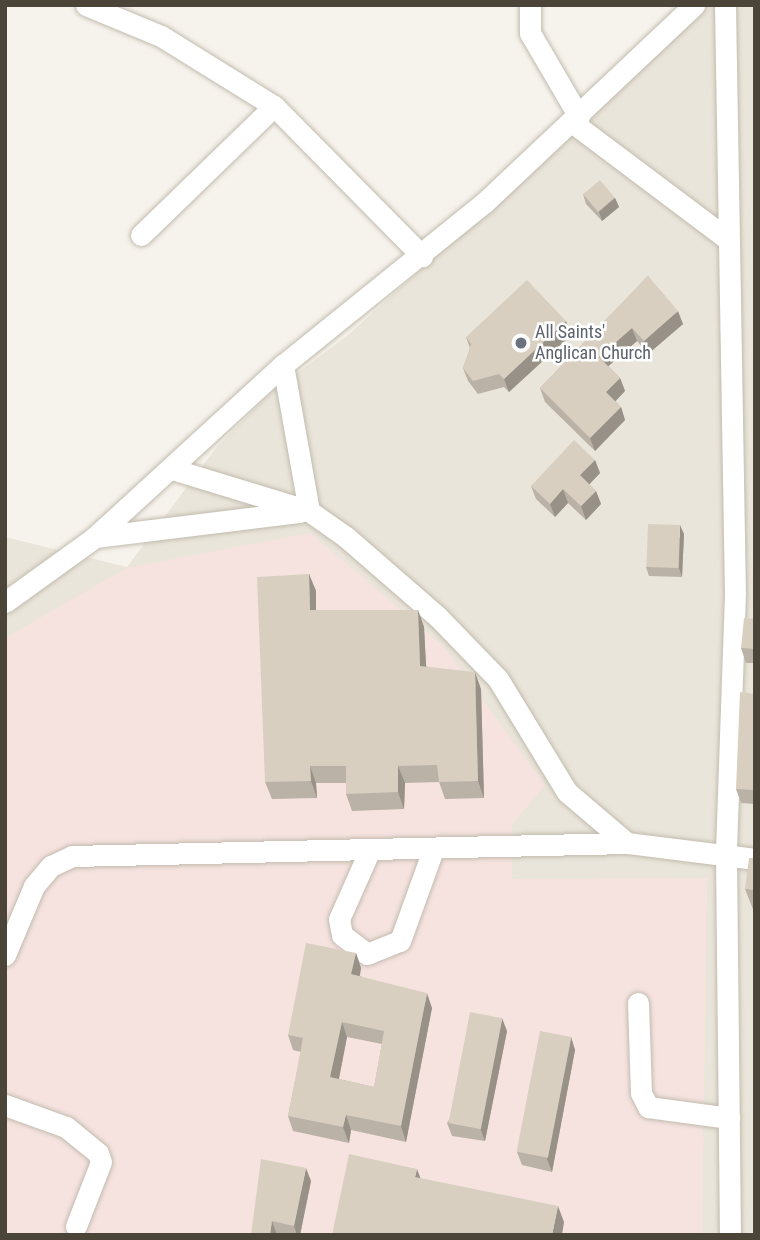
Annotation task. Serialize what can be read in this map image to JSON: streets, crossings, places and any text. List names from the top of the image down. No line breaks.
{"places":["All Saints' Anglican Church"]}
